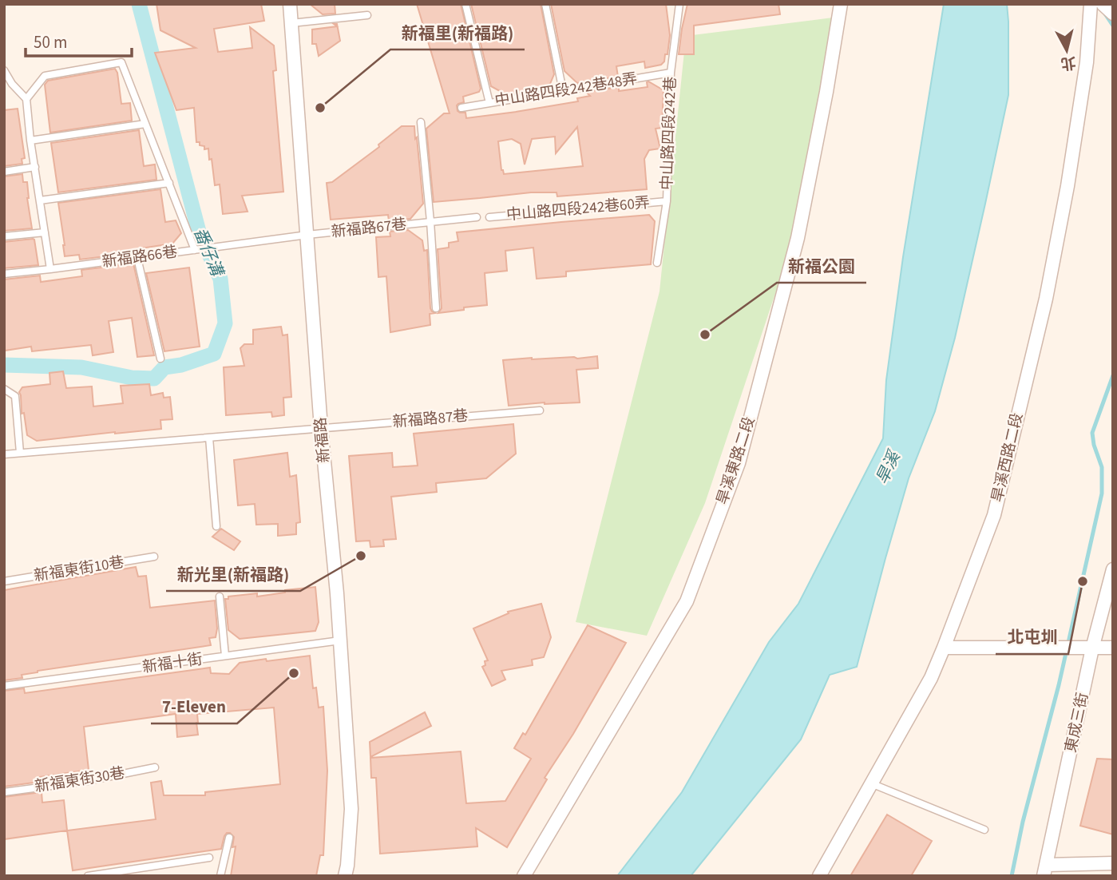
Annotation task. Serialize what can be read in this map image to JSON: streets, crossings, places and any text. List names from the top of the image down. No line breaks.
{"streets":{"street":["新福路","旱溪西路二段","旱溪東路二段","東成三街"],"lane":["中山路四段242巷48弄","中山路四段242巷","中山路四段242巷60弄","新福路67巷","新福路66巷","新福路87巷","新福東街10巷","新福十街","新福東街30巷"]},"crossings":[["中山路四段242巷48弄","中山路四段242巷"],["中山路四段242巷","中山路四段242巷60弄"],["新福路67巷","新福路66巷"],["新福路67巷","新福路"],["新福路66巷","新福路"],["新福路87巷","新福路"],["新福路","新福十街"]],"water":["番仔溝","旱溪"],"places":["新福里(新福路)","新福公園","新光里(新福路)","北屯圳","7-Eleven"],"scale_bar":"50 m","north":"bottom"}
